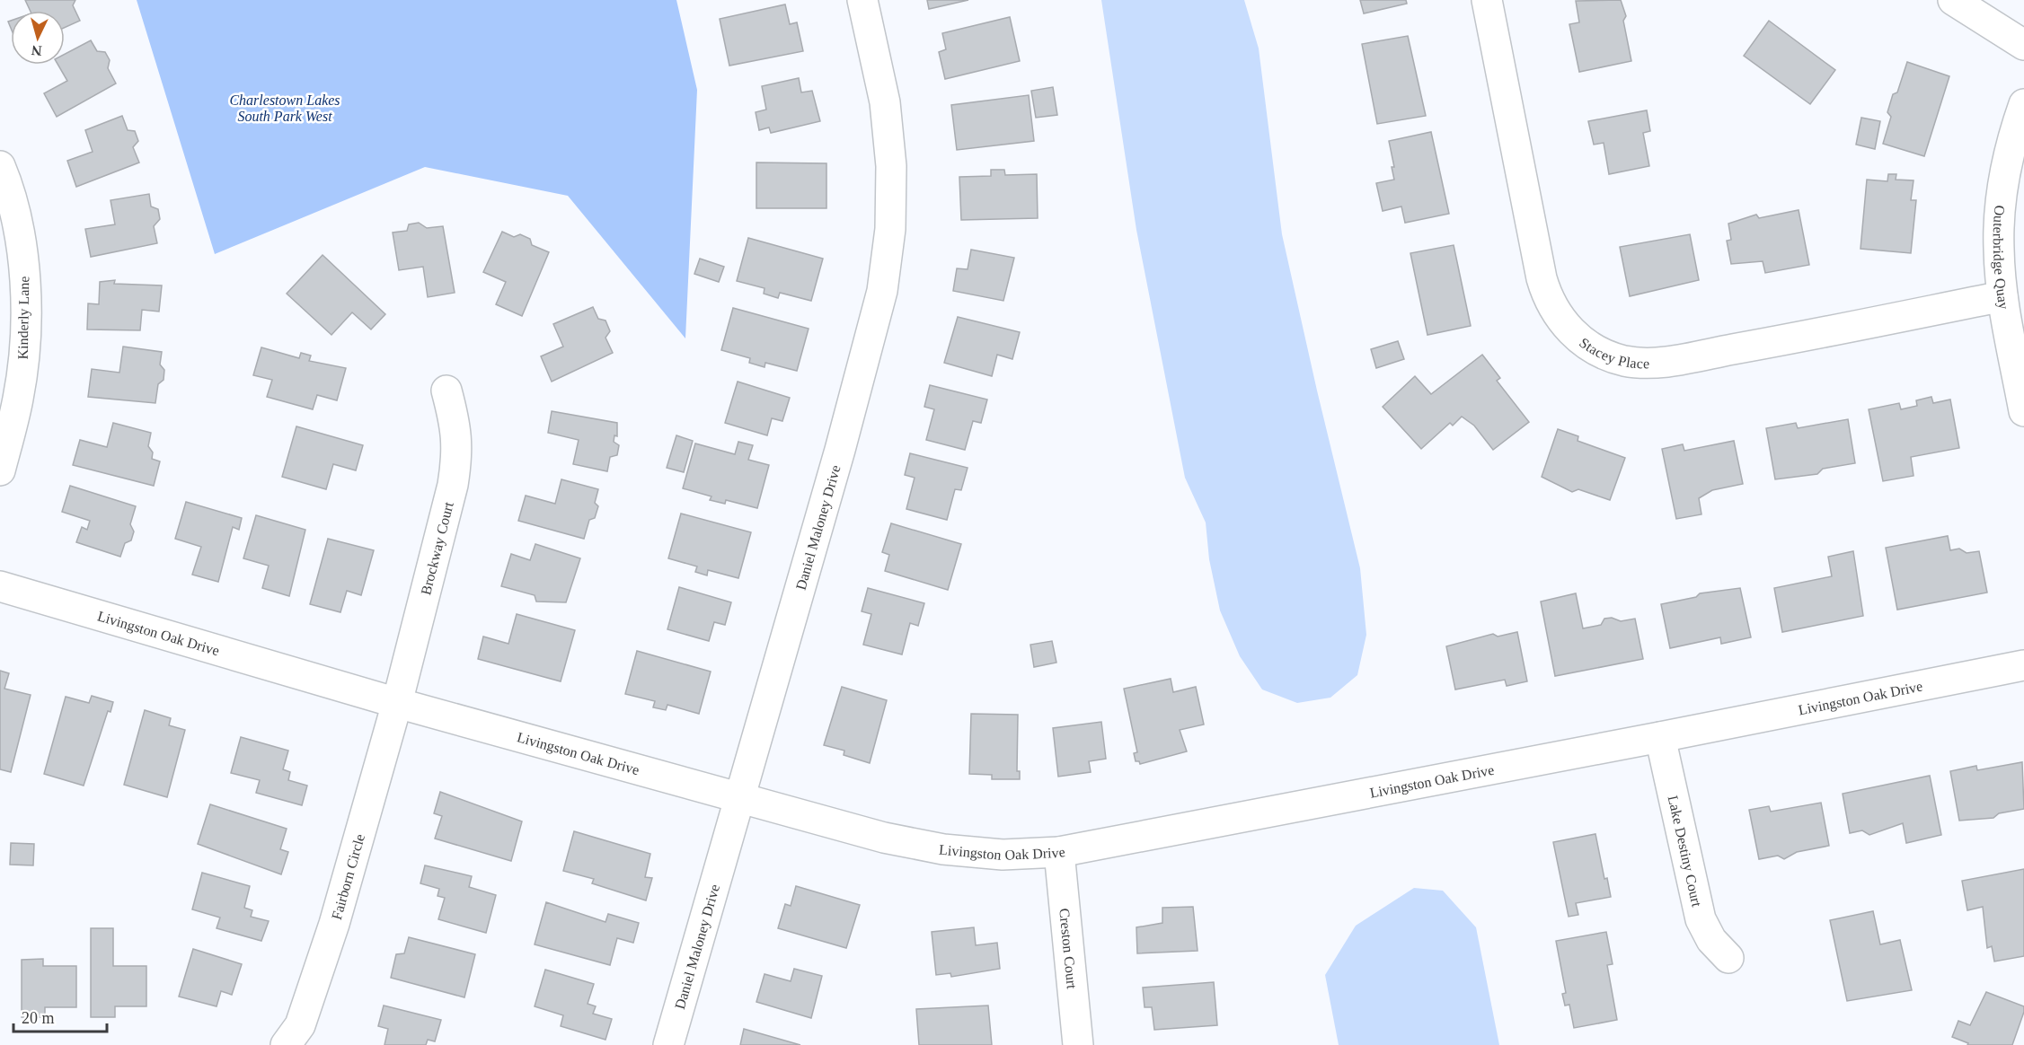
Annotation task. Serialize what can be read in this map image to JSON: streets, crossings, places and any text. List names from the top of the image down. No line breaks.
{"streets":{"street":["Outerbridge Quay","Kinderly Lane","Stacey Place","Daniel Maloney Drive","Brockway Court","Livingston Oak Drive","Lake Destiny Court","Fairborn Circle","Creston Court"]},"crossings":[["Outerbridge Quay","Stacey Place"],["Daniel Maloney Drive","Livingston Oak Drive"],["Brockway Court","Livingston Oak Drive"],["Brockway Court","Fairborn Circle"],["Livingston Oak Drive","Lake Destiny Court"],["Livingston Oak Drive","Fairborn Circle"],["Livingston Oak Drive","Creston Court"]],"parks":["Charlestown Lakes South Park West"],"scale_bar":"20 m","north":"bottom"}
